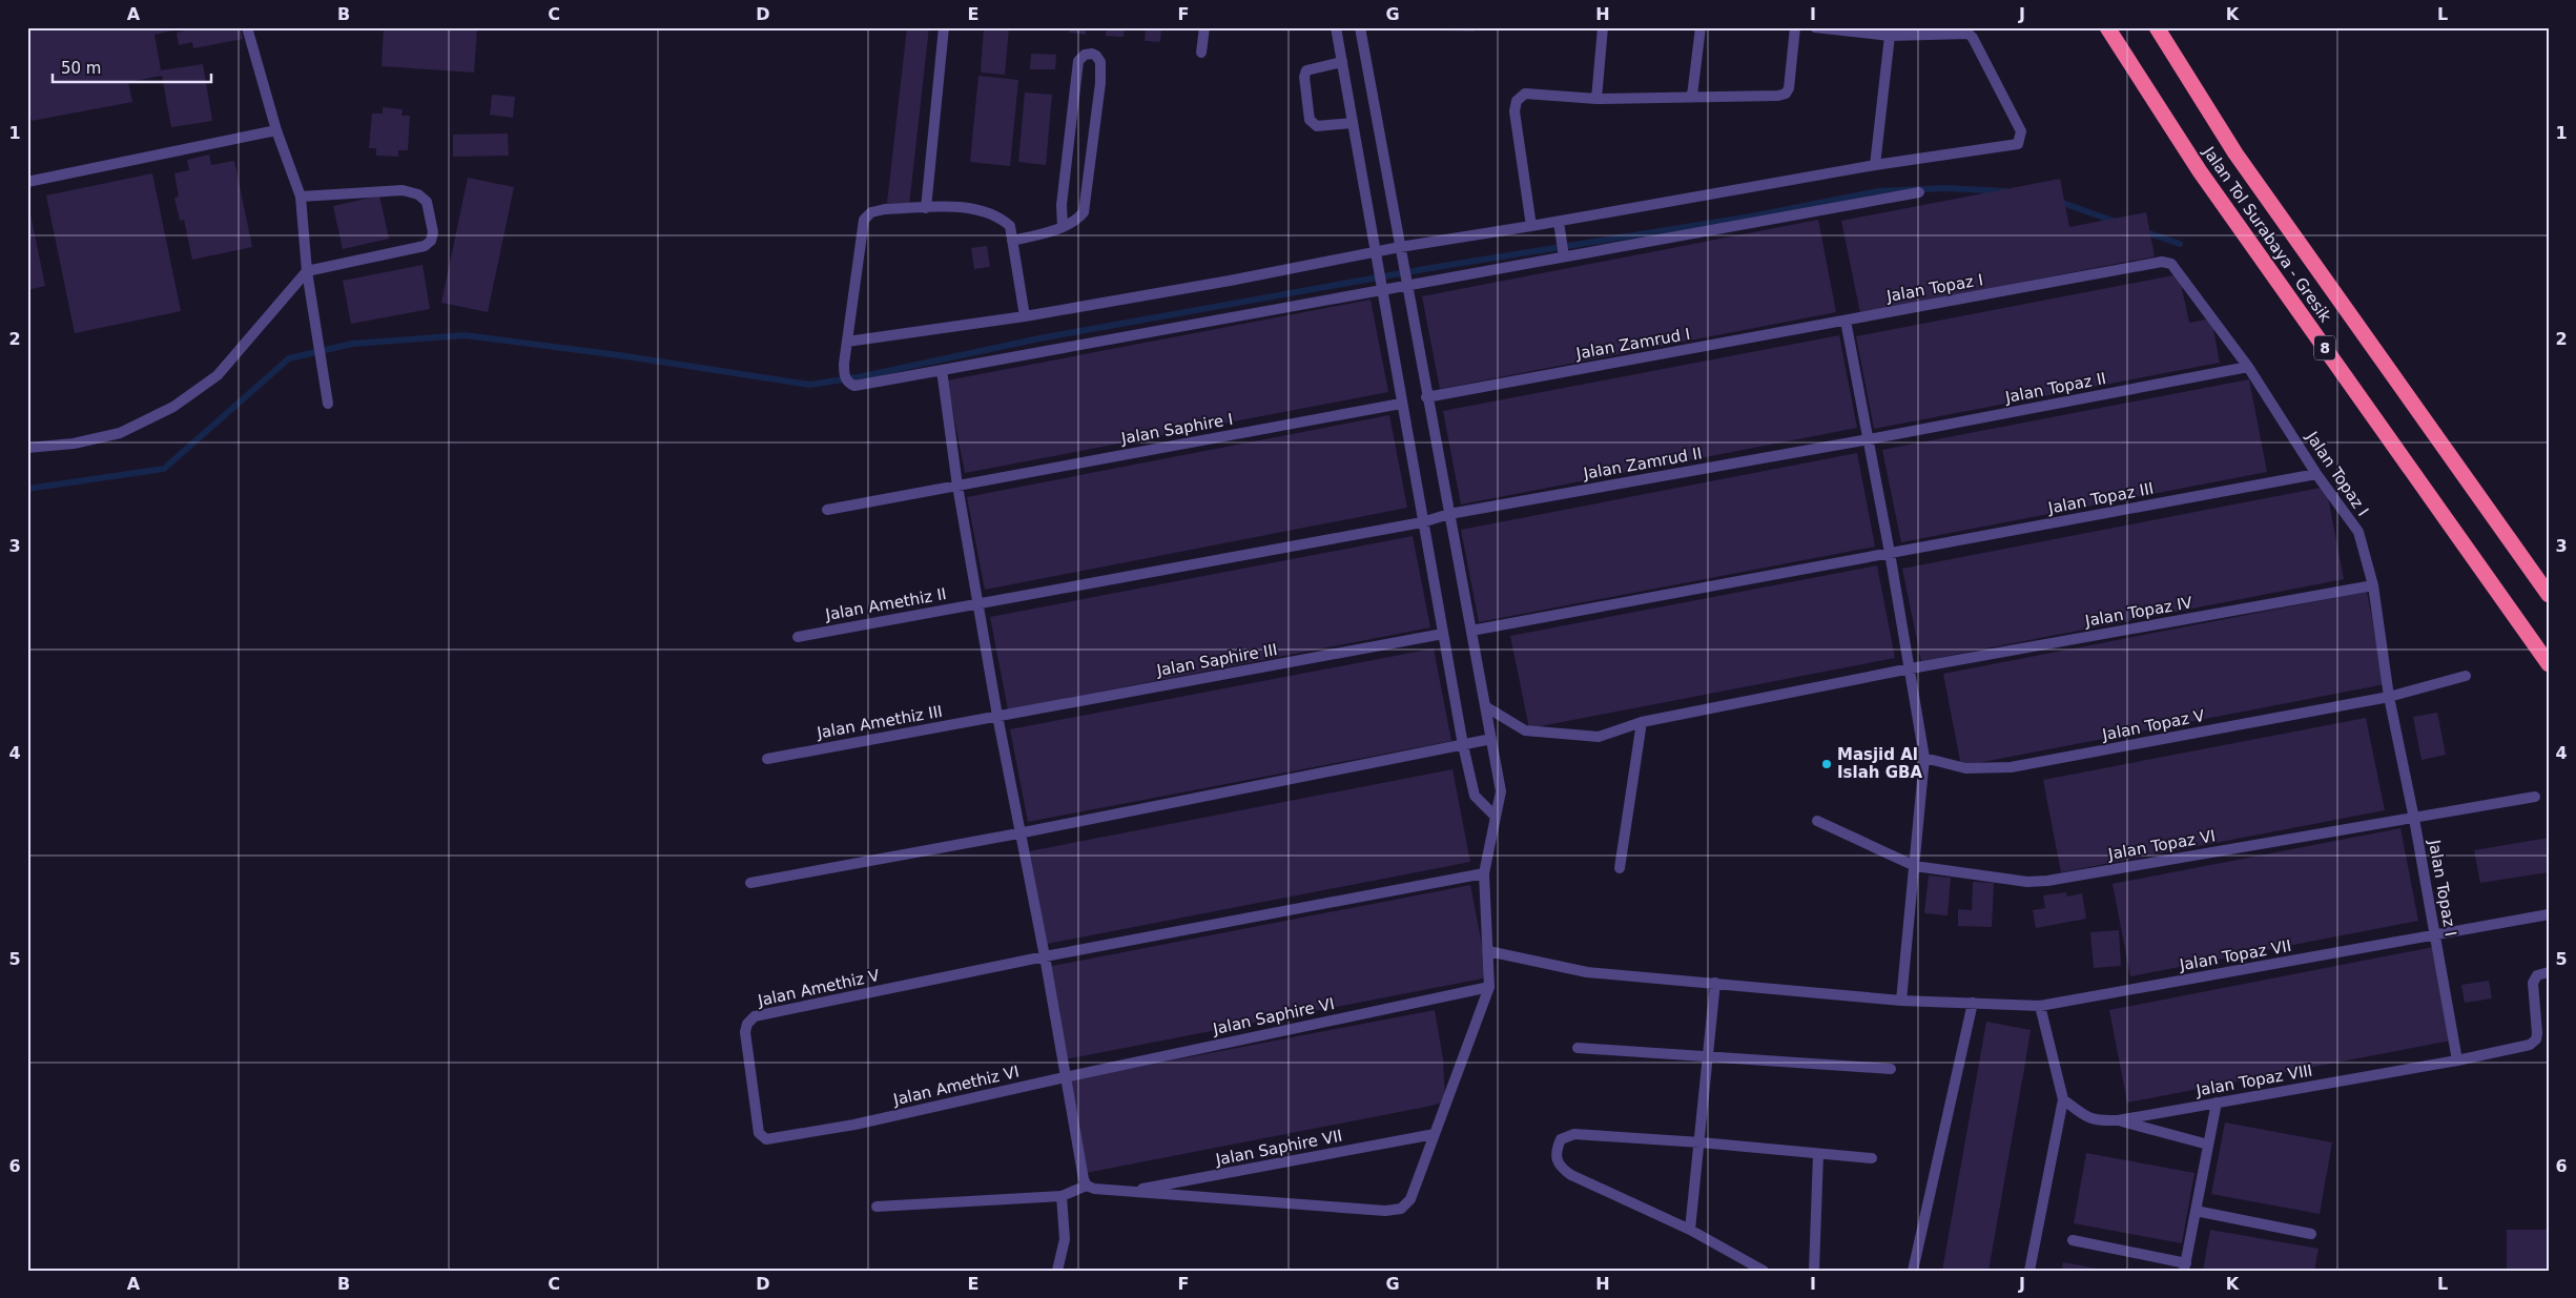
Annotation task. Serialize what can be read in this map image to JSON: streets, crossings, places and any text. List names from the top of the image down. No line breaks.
{"streets":{"highway":["Jalan Tol Surabaya - Gresik","8"],"street":["Jalan Topaz I","Jalan Zamrud I","Jalan Topaz II","Jalan Saphire I","Jalan Zamrud II","Jalan Topaz III","Jalan Amethiz II","Jalan Topaz IV","Jalan Saphire III","Jalan Amethiz III","Jalan Topaz V","Jalan Topaz VI","Jalan Topaz VII","Jalan Amethiz V","Jalan Saphire VI","Jalan Topaz VIII","Jalan Amethiz VI","Jalan Saphire VII"]},"crossings":[["Jalan Topaz I","Jalan Zamrud I"],["Jalan Topaz I","Jalan Topaz II"],["Jalan Topaz I","Jalan Topaz III"],["Jalan Topaz I","Jalan Topaz IV"],["Jalan Topaz I","Jalan Topaz V"],["Jalan Topaz I","Jalan Topaz VI"],["Jalan Topaz I","Jalan Topaz VII"],["Jalan Topaz I","Jalan Topaz VIII"],["Jalan Topaz II","Jalan Zamrud II"],["Jalan Zamrud II","Jalan Amethiz II"],["Jalan Saphire III","Jalan Amethiz III"],["Jalan Amethiz V","Jalan Amethiz VI"],["Jalan Saphire VI","Jalan Amethiz VI"]],"places":["Masjid Al Islah GBA"],"scale_bar":"50 m","grid":{"columns":["A","B","C","D","E","F","G","H","I","J","K","L"],"rows":["1","2","3","4","5","6"]}}
